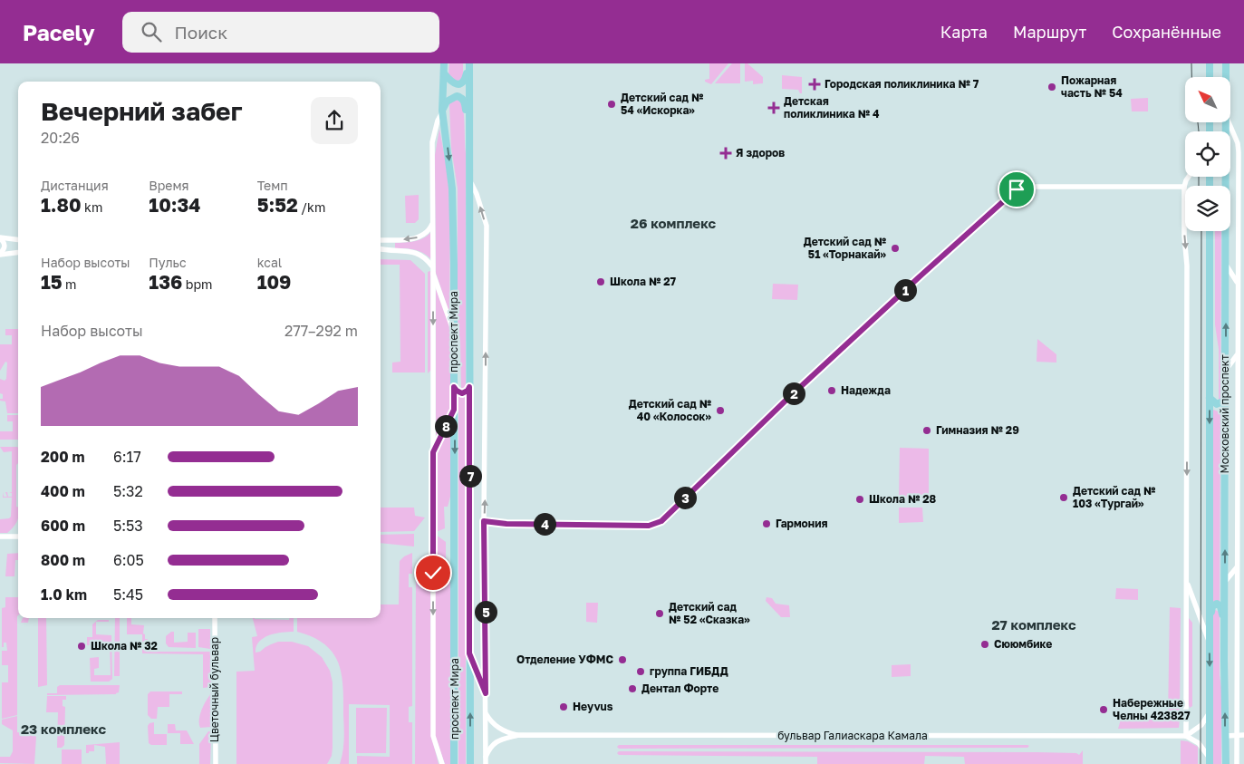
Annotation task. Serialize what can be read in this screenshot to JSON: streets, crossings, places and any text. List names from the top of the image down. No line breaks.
{"streets":{"main road":["проспект Мира","Московский проспект"],"street":["Цветочный бульвар","бульвар Галиаскара Камала"]},"districts":["26 комплекс","27 комплекс","23 комплекс"],"places":{"health":["Городская поликлиника № 7","Детская поликлиника № 4","Я здоров"],"other":["Пожарная часть № 54","Детский сад № 54 «Искорка»","Детский сад № 51 «Торнакай»","Школа № 27","Надежда","Детский сад № 40 «Колосок»","Гимназия № 29","Детский сад № 103 «Тургай»","Школа № 28","Гармония","Детский сад № 52 «Сказка»","Сююмбике","Школа № 32","Отделение УФМС","группа ГИБДД","Дентал Форте","Heyvus","Набережные Челны 423827"]},"north":"top left","page":{"header":"Pacely","search":"Поиск","nav":["Карта","Маршрут","Сохранённые"],"heading":["Вечерний забег","20:26"],"stats":[["Дистанция","1.80 km"],["Время","10:34"],["Темп","5:52 /km"],["Набор высоты","15 m"],["Пульс","136 bpm"],["kcal","109"]],"pins":["1","2","8","7","3","4","5"],"chart":["Набор высоты","277–292 m"],"list":[{"name":"200 m","note":"6:17"},{"name":"400 m","note":"5:32"},{"name":"600 m","note":"5:53"},{"name":"800 m","note":"6:05"},{"name":"1.0 km","note":"5:45"}]}}
